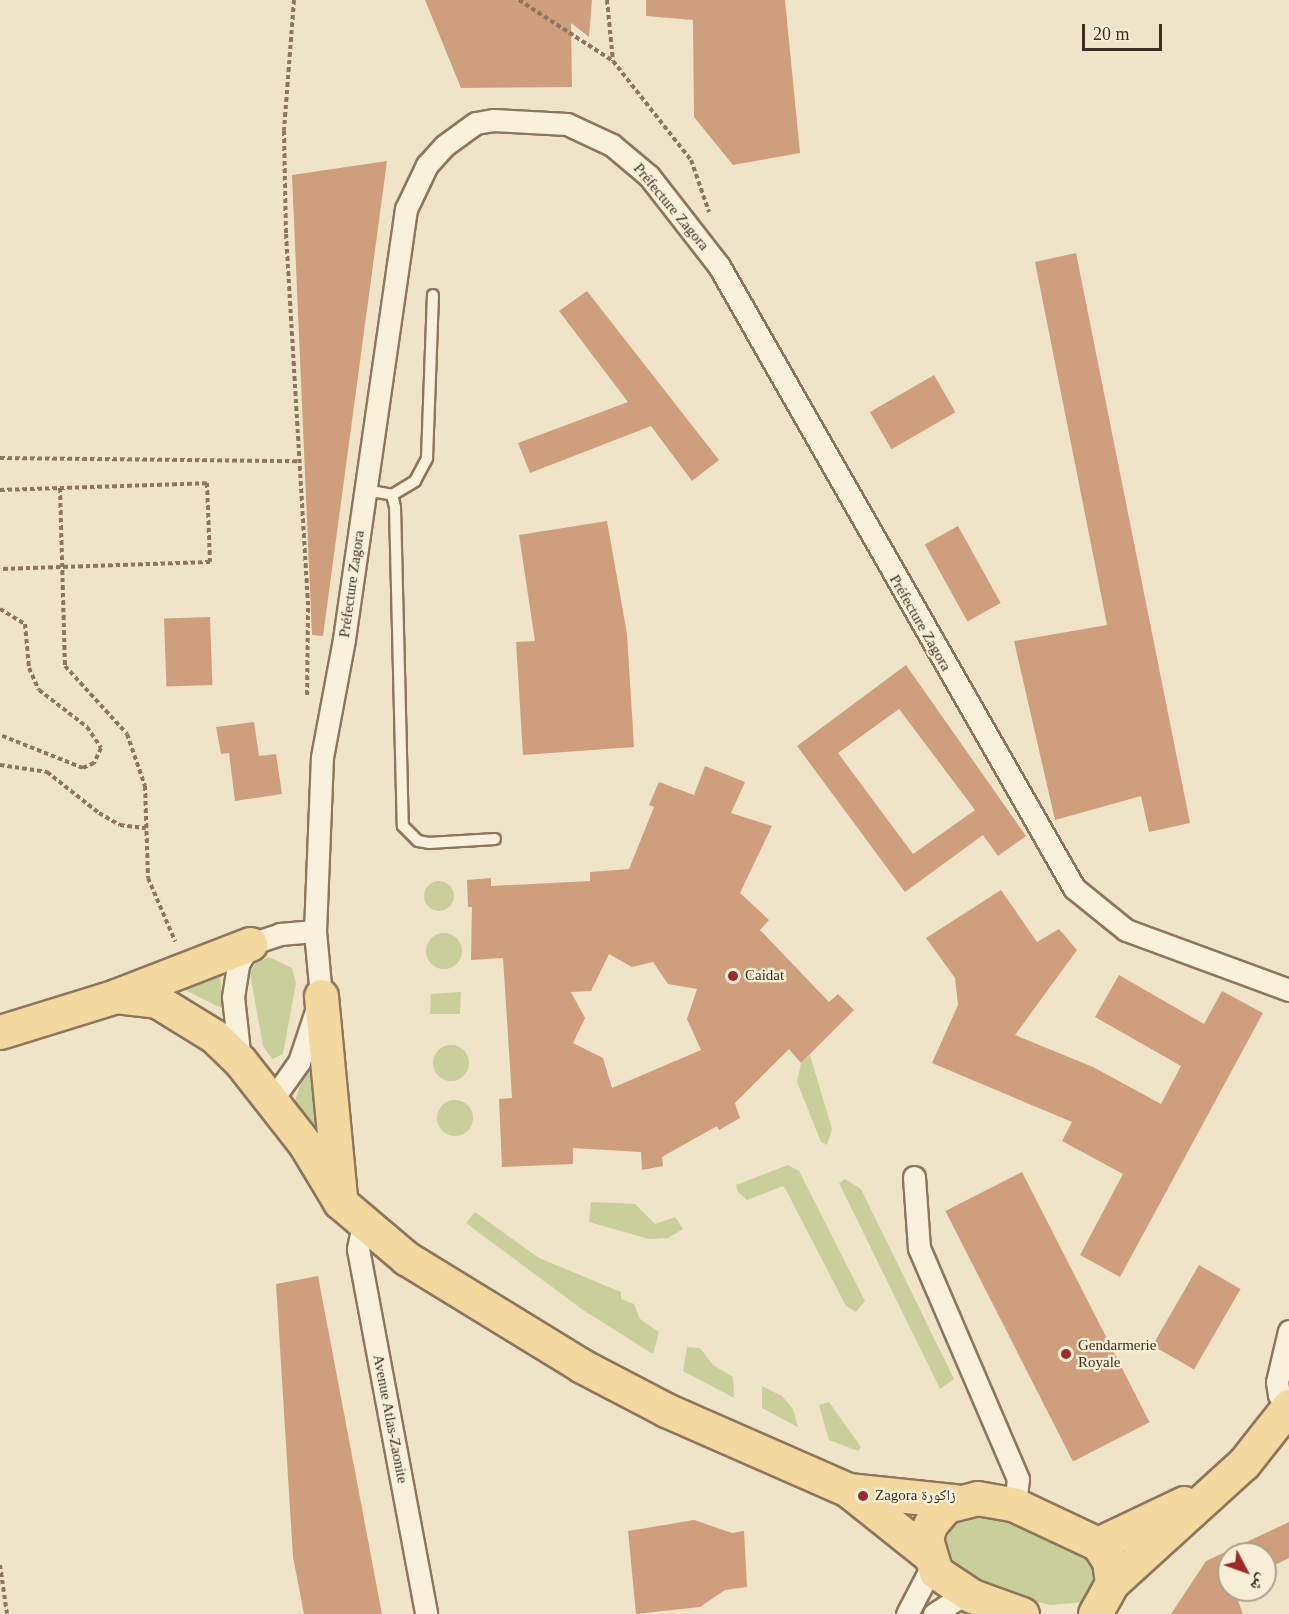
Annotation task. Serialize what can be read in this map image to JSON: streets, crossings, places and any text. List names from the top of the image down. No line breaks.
{"streets":{"street":["Préfecture Zagora","Avenue Atlas-Zaonite"]},"places":["Caidat","Gendarmerie Royale","Zagora زاكورة"],"scale_bar":"20 m","north":"bottom right"}
